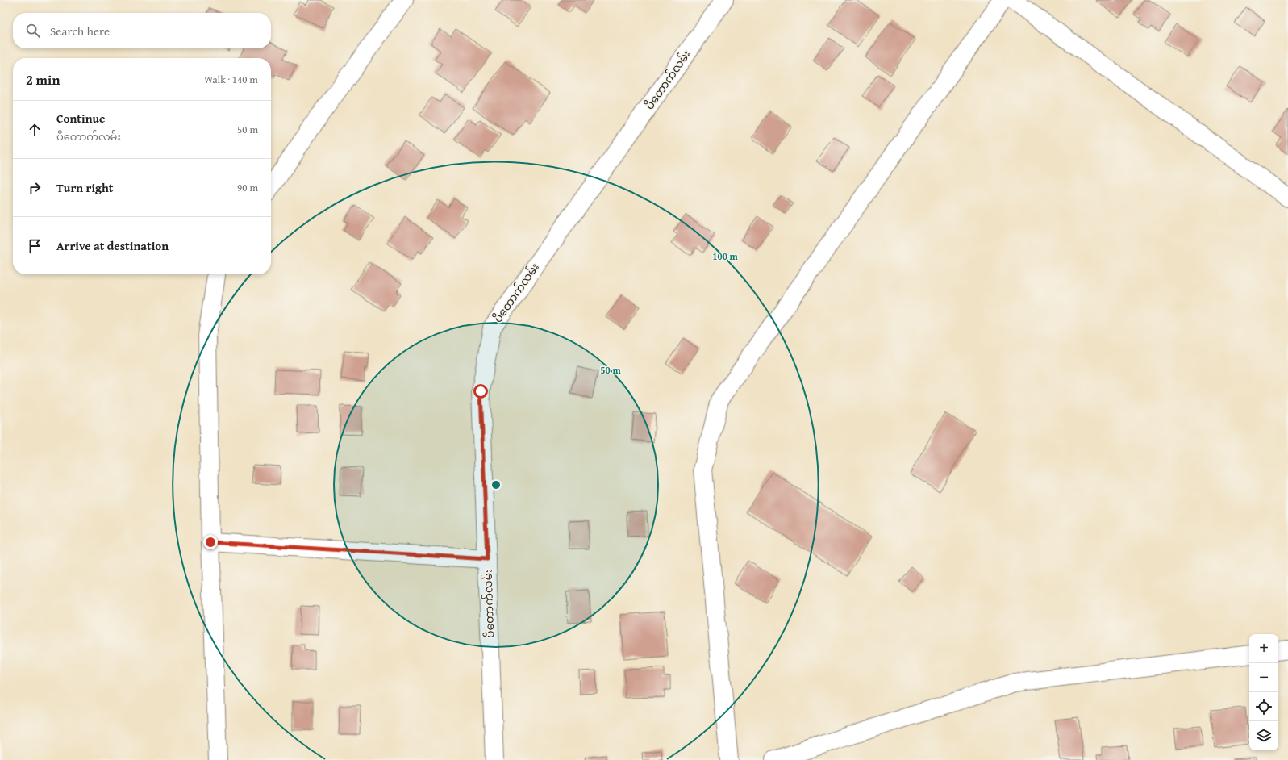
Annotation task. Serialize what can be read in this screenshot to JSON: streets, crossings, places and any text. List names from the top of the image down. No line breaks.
{"streets":{"street":["ပိတောက်လမ်း"]},"page":{"search":"Search here","heading":["2 min","Walk · 140 m"],"list":[["Continue","ပိတောက်လမ်း","50 m"],["Turn right","90 m"],"Arrive at destination"],"map_buttons":["+","−"]},"rings":["100 m","50 m"]}
